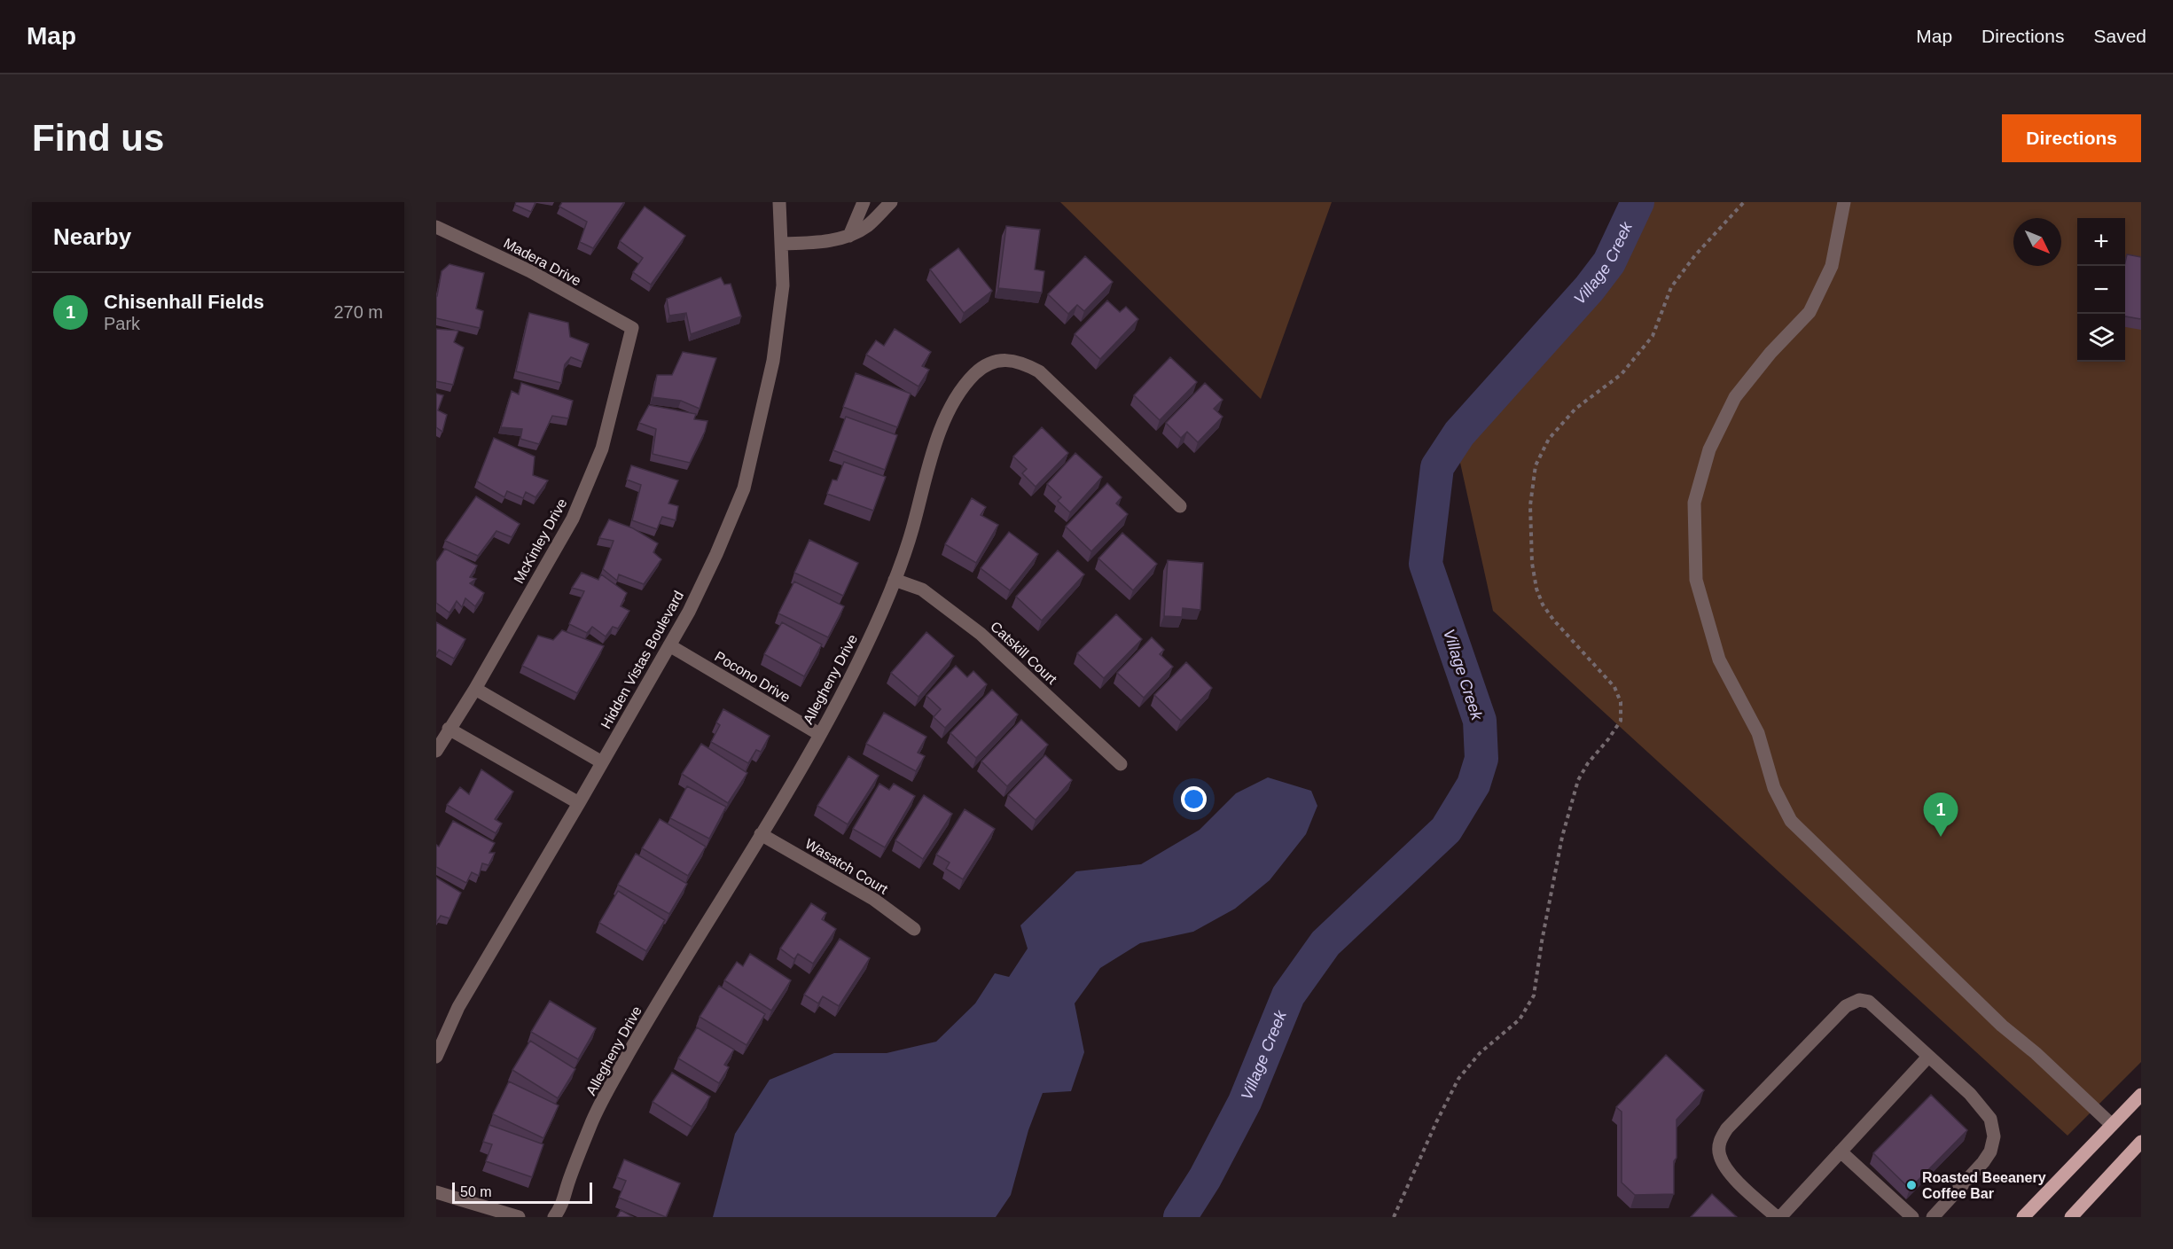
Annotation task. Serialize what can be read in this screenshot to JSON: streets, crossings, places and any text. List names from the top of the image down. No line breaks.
{"streets":{"street":["Madera Drive","McKinley Drive","Catskill Court","Hidden Vistas Boulevard","Pocono Drive","Allegheny Drive","Wasatch Court"]},"crossings":[["Madera Drive","McKinley Drive"],["Catskill Court","Allegheny Drive"],["Hidden Vistas Boulevard","Pocono Drive"],["Pocono Drive","Allegheny Drive"],["Allegheny Drive","Wasatch Court"]],"water":["Village Creek"],"places":["Roasted Beeanery Coffee Bar"],"scale_bar":"50 m","north":"bottom right","page":{"header":"Map","nav":["Map","Directions","Saved"],"buttons":"Directions","title":"Find us","heading":"Nearby","map_buttons":["+","−"],"list":[{"mark":"1","name":"Chisenhall Fields","note":"Park","value":"270 m"}],"pins":"1","scale":"50 m"}}
